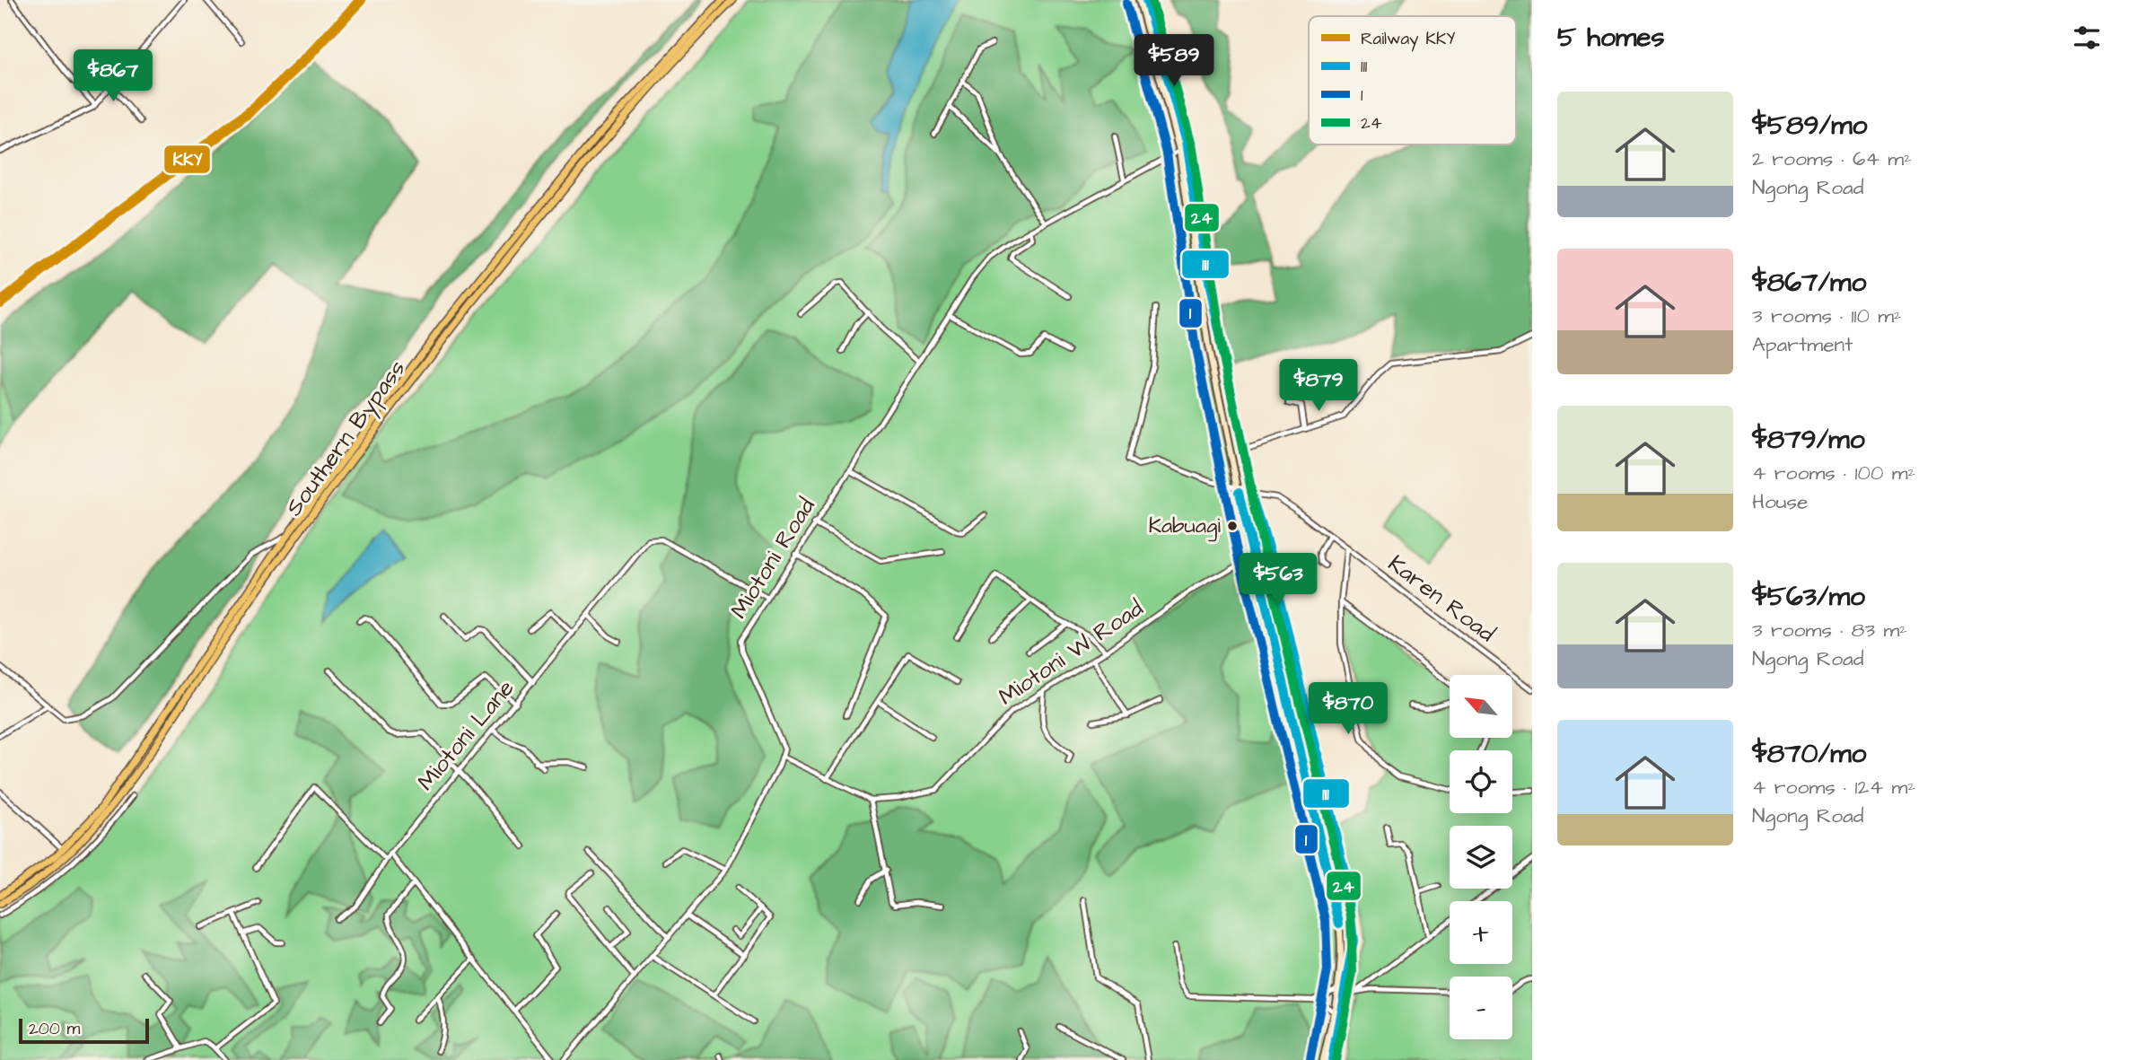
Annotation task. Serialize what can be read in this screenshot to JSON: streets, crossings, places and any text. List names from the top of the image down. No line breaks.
{"streets":{"highway":["Southern Bypass"],"street":["Miotoni Road","Karen Road","Miotoni W Road","Miotoni Lane"]},"crossings":[["Miotoni Road","Miotoni Lane"]],"places":["Kabuagi"],"lines":["rail line KKY","transit line 111","transit line 24","transit line 1"],"legend":["Railway KKY","111","1","24"],"scale_bar":"200 m","north":"top left","page":{"heading":"5 homes","price":["$589","$867","$879","$563","$870"],"list":[{"name":"$589/mo","note":"2 rooms · 64 m² · Ngong Road"},{"name":"$867/mo","note":"3 rooms · 110 m² · Apartment"},{"name":"$879/mo","note":"4 rooms · 100 m² · House"},{"name":"$563/mo","note":"3 rooms · 83 m² · Ngong Road"},{"name":"$870/mo","note":"4 rooms · 124 m² · Ngong Road"}],"map_buttons":["+","−"],"scale":"200 m"}}
